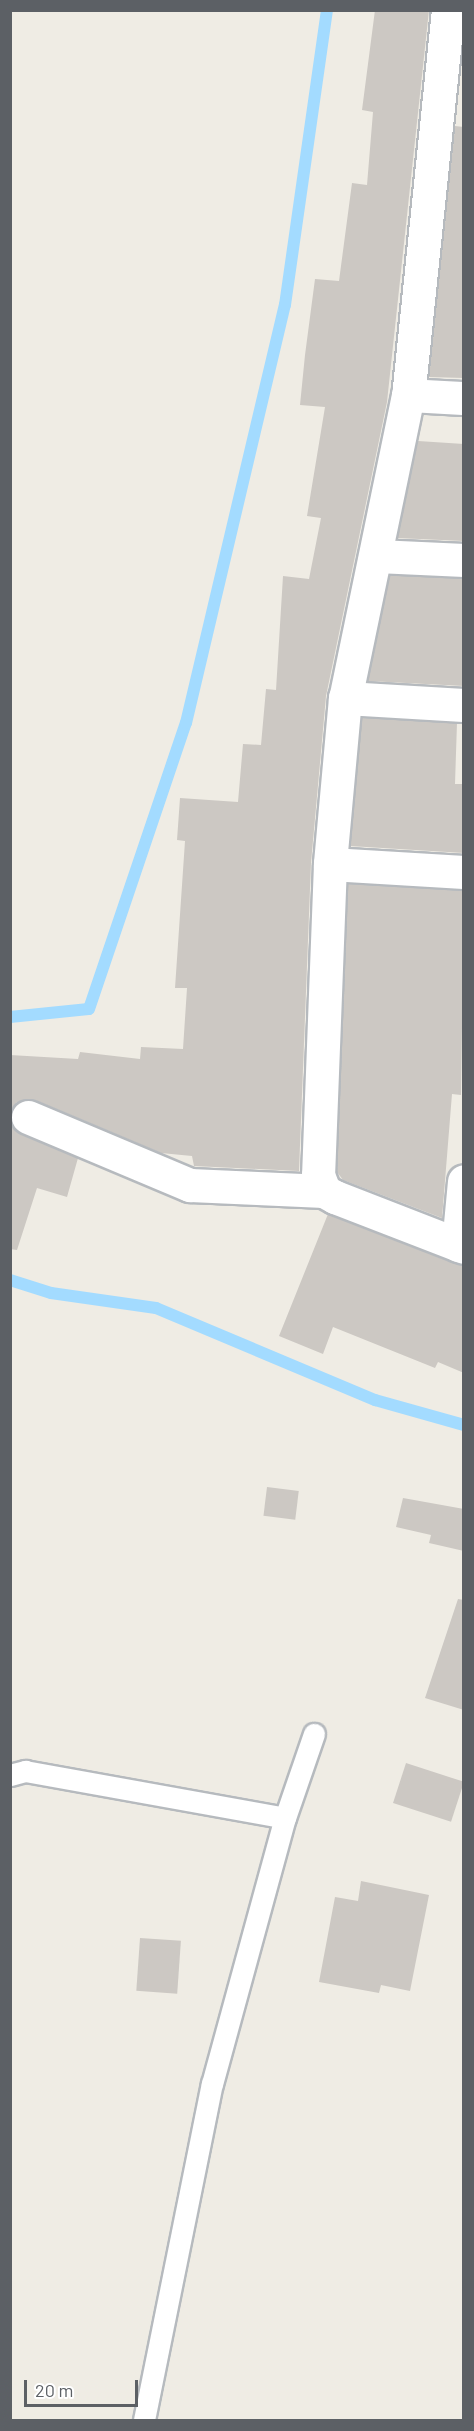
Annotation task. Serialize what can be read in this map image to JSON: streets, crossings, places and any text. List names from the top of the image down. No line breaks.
{"scale_bar":"20 m"}
